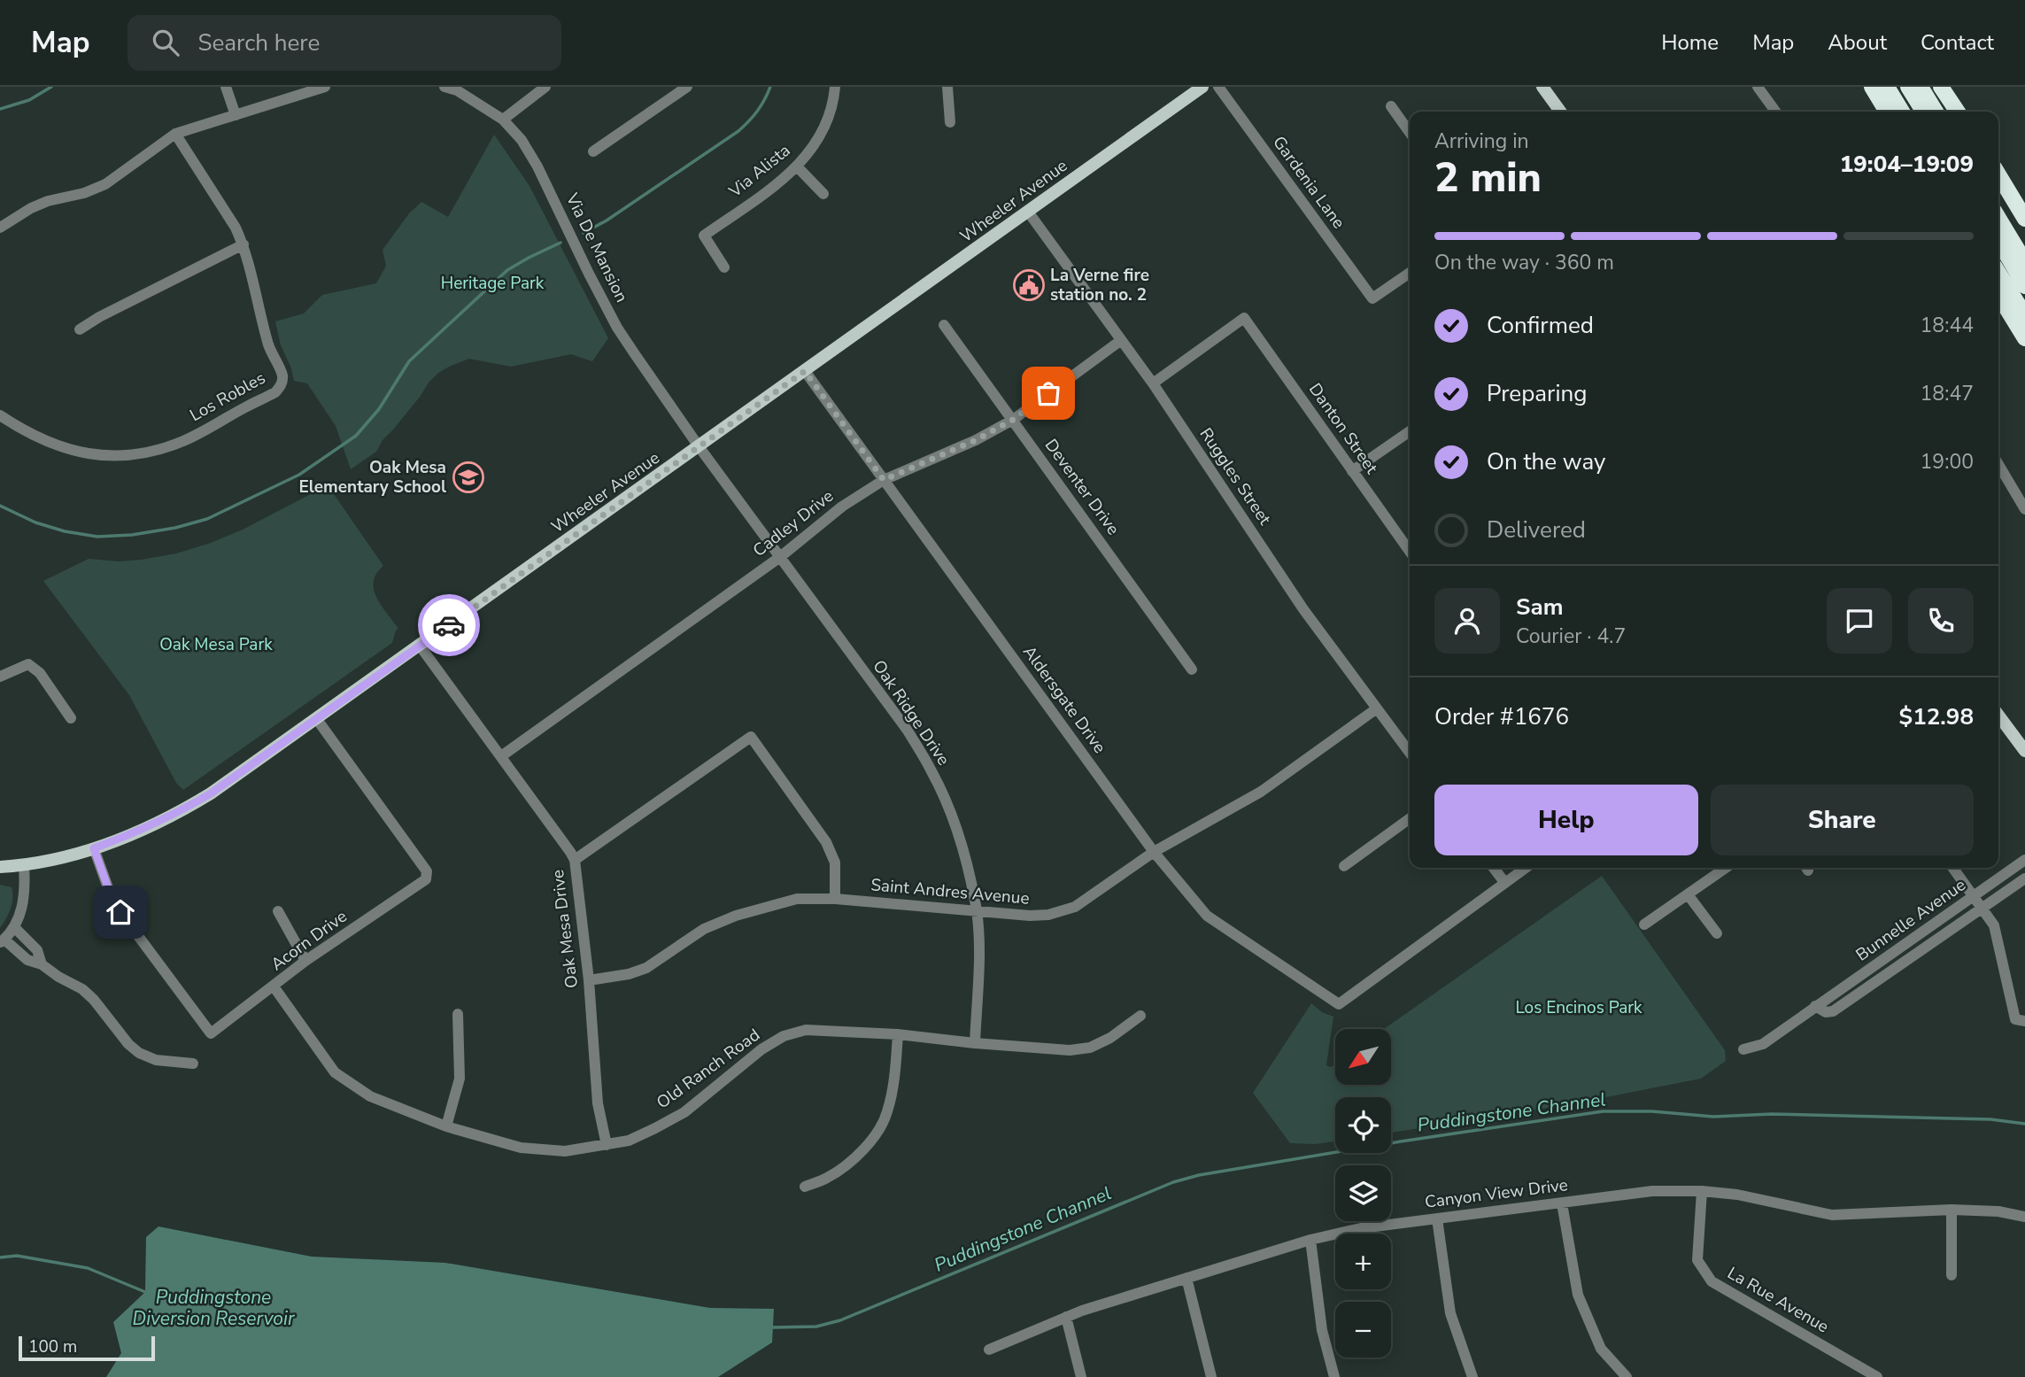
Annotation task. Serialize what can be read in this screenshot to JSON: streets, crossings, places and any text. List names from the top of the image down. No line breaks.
{"streets":{"main road":["Wheeler Avenue"],"street":["Via Alista","Gardenia Lane","Via De Mansion","Los Robles","Danton Street","Ruggles Street","Deventer Drive","Cadley Drive","Aldersgate Drive","Oak Ridge Drive","Saint Andres Avenue","Bunnelle Avenue","Oak Mesa Drive","Acorn Drive","Old Ranch Road","Canyon View Drive","La Rue Avenue"]},"crossings":[["Wheeler Avenue","Via De Mansion"],["Wheeler Avenue","Ruggles Street"],["Wheeler Avenue","Aldersgate Drive"],["Wheeler Avenue","Oak Ridge Drive"],["Wheeler Avenue","Oak Mesa Drive"],["Wheeler Avenue","Acorn Drive"],["Via De Mansion","Oak Ridge Drive"],["Danton Street","Ruggles Street"],["Ruggles Street","Cadley Drive"],["Ruggles Street","Saint Andres Avenue"],["Deventer Drive","Cadley Drive"],["Cadley Drive","Aldersgate Drive"],["Cadley Drive","Oak Ridge Drive"],["Cadley Drive","Oak Mesa Drive"],["Aldersgate Drive","Saint Andres Avenue"],["Oak Ridge Drive","Saint Andres Avenue"],["Oak Ridge Drive","Old Ranch Road"],["Saint Andres Avenue","Oak Mesa Drive"],["Oak Mesa Drive","Old Ranch Road"],["Acorn Drive","Old Ranch Road"],["Canyon View Drive","La Rue Avenue"]],"water":["Puddingstone Channel","Puddingstone Diversion Reservoir"],"parks":["Heritage Park","Oak Mesa Park","Los Encinos Park"],"places":{"public building":["La Verne fire station no. 2"],"school or university":["Oak Mesa Elementary School"]},"scale_bar":"100 m","north":"bottom left","page":{"header":"Map","search":"Search here","nav":["Home","Map","About","Contact"],"heading":["2 min","Arriving in","19:04–19:09"],"panel":["Sam","Courier · 4.7","Order #1676","$12.98"],"bar":"On the way · 360 m","list":[["Confirmed","18:44"],["Preparing","18:47"],["On the way","19:00"],"Delivered"],"buttons":["Help","Share"],"map_buttons":["+","−"],"scale":"100 m"}}
